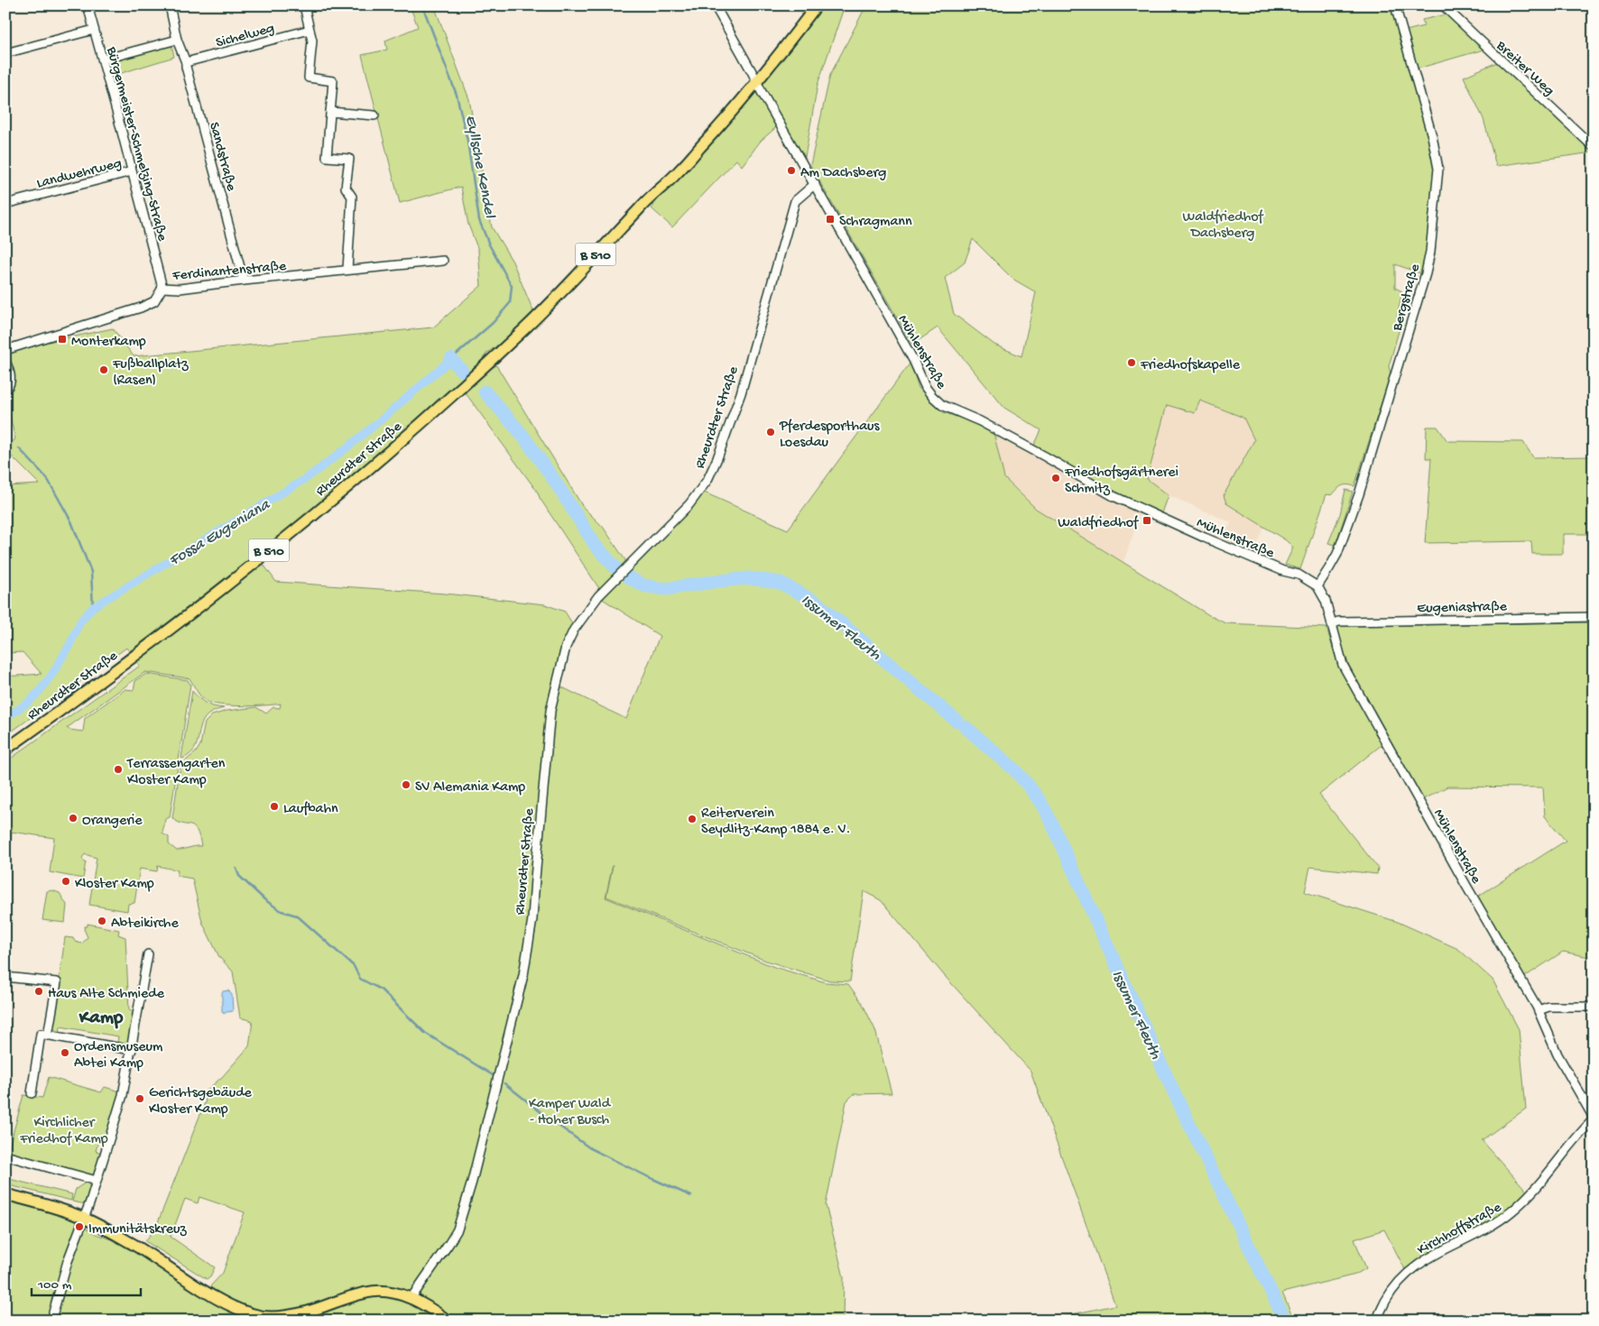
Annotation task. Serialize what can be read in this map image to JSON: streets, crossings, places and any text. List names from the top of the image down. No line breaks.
{"streets":{"main road":["B 510","Rheurdter Straße"],"street":["Sichelweg","Breiter Weg","Bürgermeister-Schmelzing-Straße","Sandstraße","Landwehrweg","Ferdinantenstraße","Bergstraße","Mühlenstraße","Eugeniastraße","Kirchhoffstraße"]},"crossings":[["Sichelweg","Sandstraße"],["Bürgermeister-Schmelzing-Straße","Landwehrweg"],["Bürgermeister-Schmelzing-Straße","Ferdinantenstraße"],["Sandstraße","Ferdinantenstraße"],["Bergstraße","Mühlenstraße"],["Mühlenstraße","Rheurdter Straße"],["Mühlenstraße","Eugeniastraße"],["Mühlenstraße","Kirchhoffstraße"]],"districts":["Kamp"],"water":["Eyllsche Kendel","Fossa Eugeniana","Issumer Fleuth"],"parks":["Waldfriedhof Dachsberg","Kamper Wald - Hoher Busch","Kirchlicher Friedhof Kamp"],"places":{"other":["Am Dachsberg","Friedhofskapelle","Fußballplatz (Rasen)","Pferdesporthaus Loesdau","Friedhofsgärtnerei Schmitz","Terrassengarten Kloster Kamp","SV Alemania Kamp","Laufbahn","Orangerie","Reiterverein Seydlitz-Kamp 1884 e. V.","Kloster Kamp","Abteikirche","Haus Alte Schmiede","Ordensmuseum Abtei Kamp","Gerichtsgebäude Kloster Kamp","Immunitätskreuz"],"transit":["Schragmann","Monterkamp","Waldfriedhof"]},"scale_bar":"100 m"}
